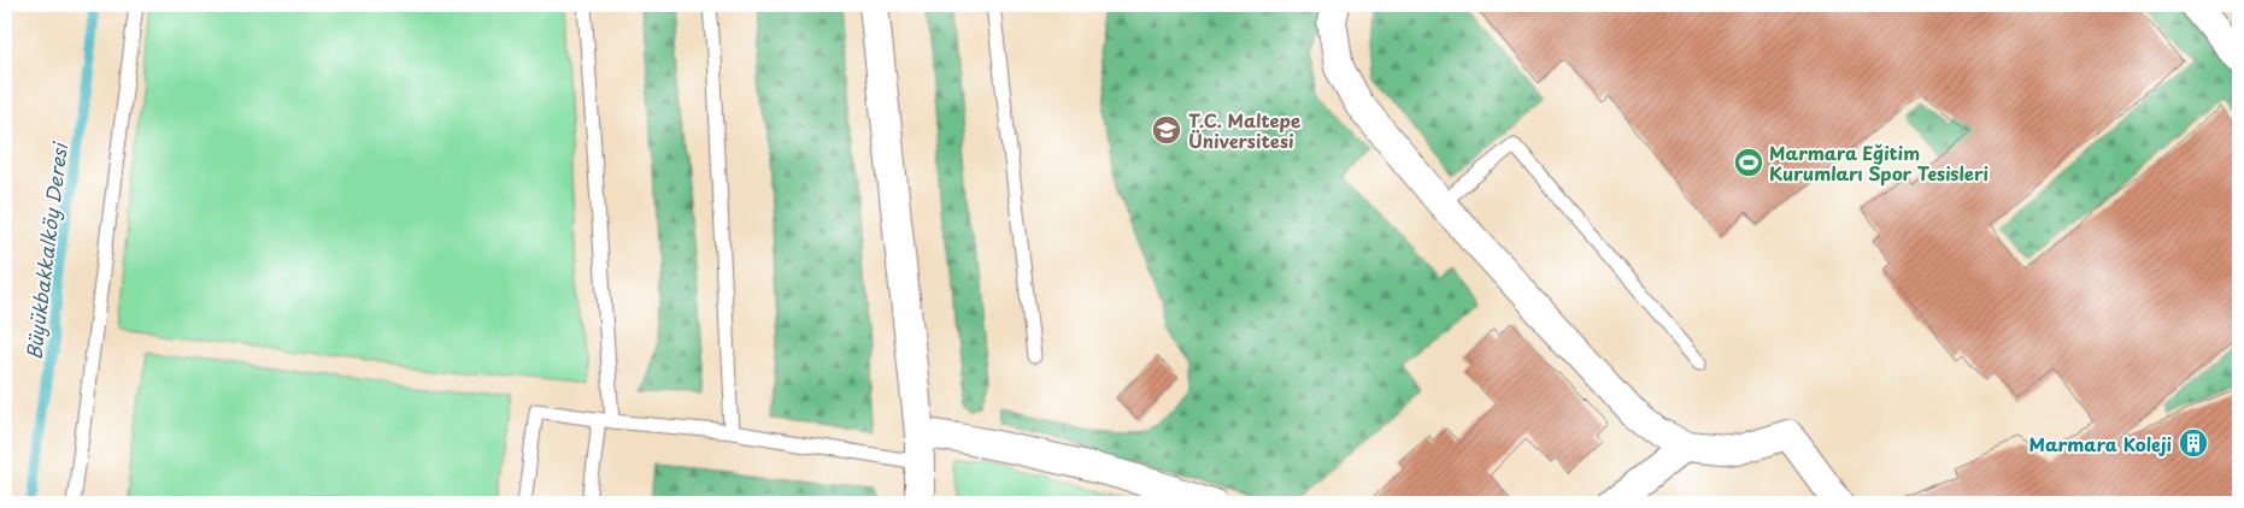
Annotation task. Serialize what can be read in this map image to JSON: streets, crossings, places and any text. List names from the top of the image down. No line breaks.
{"water":["Büyükbakkalköy Deresi"],"places":{"school or university":["T.C. Maltepe Üniversitesi"],"sports":["Marmara Eğitim Kurumları Spor Tesisleri"],"building":["Marmara Koleji"]}}
